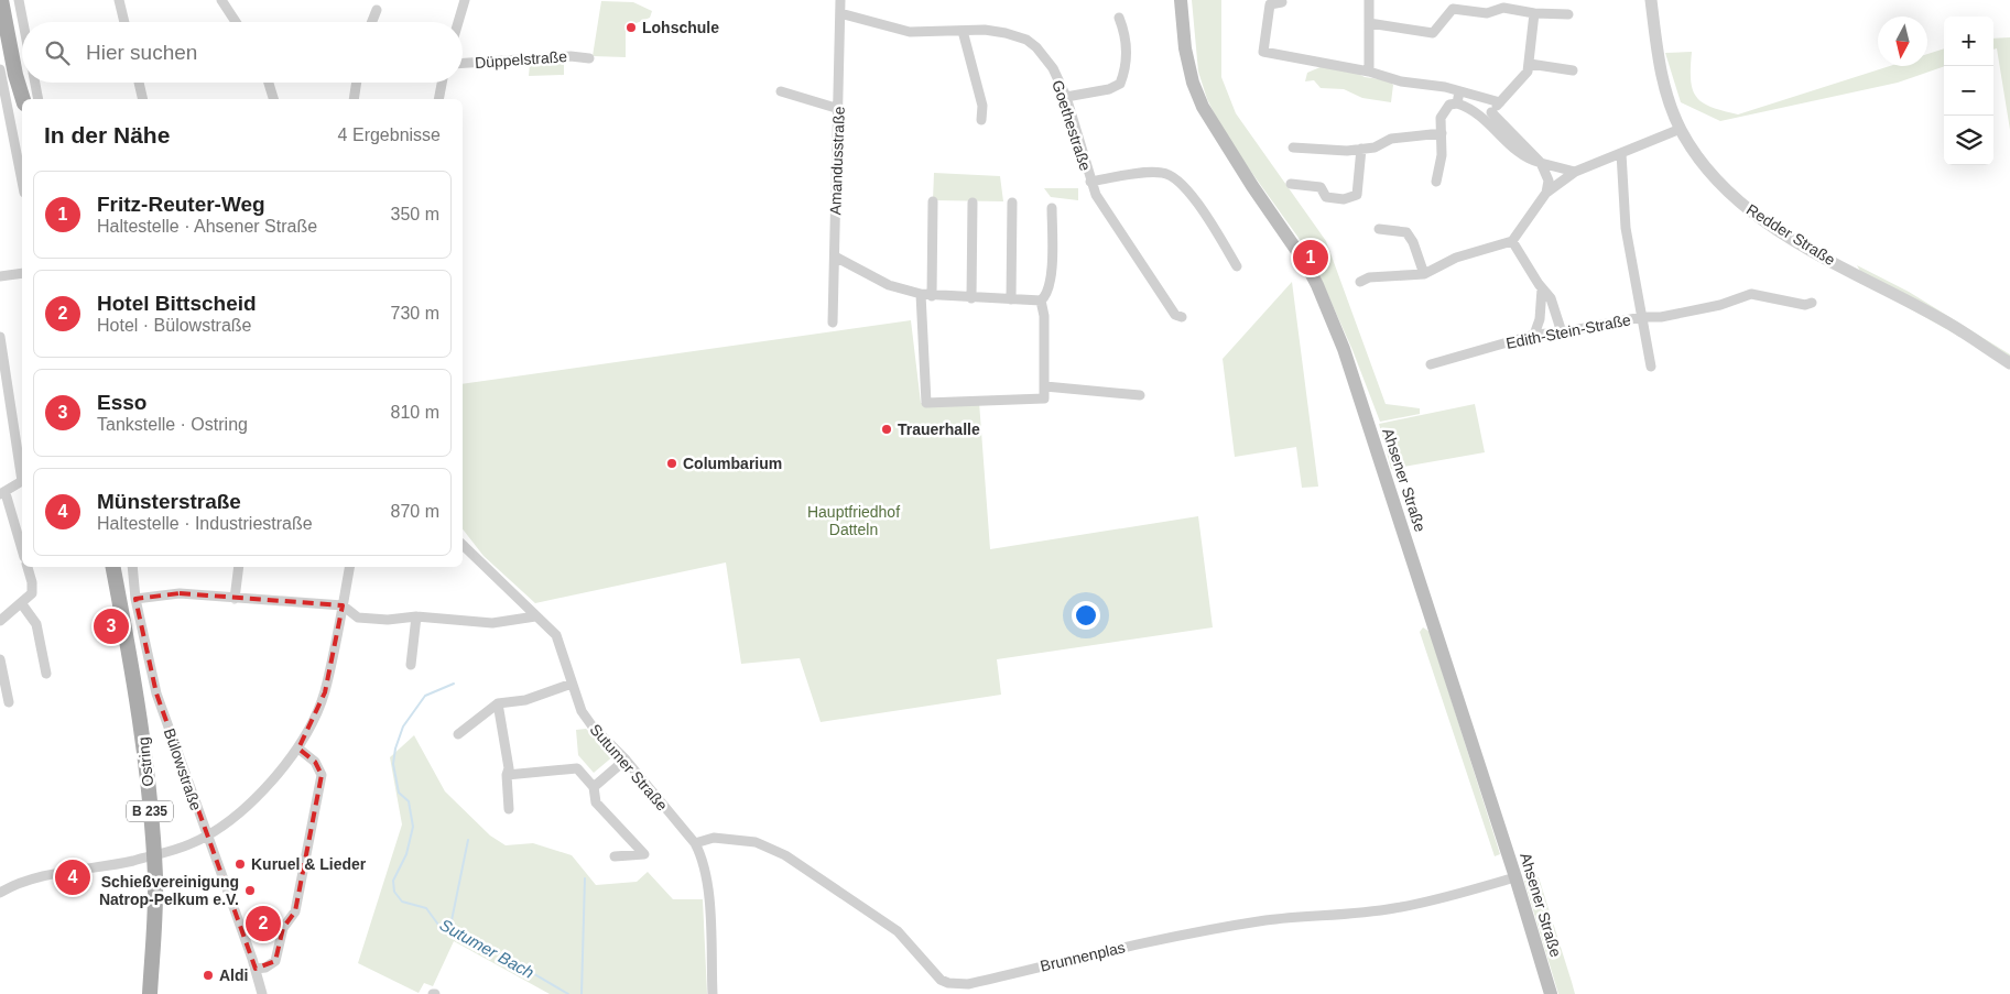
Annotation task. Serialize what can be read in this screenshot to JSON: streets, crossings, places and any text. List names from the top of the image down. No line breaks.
{"streets":{"main road":["Ahsener Straße","Ostring","B 235"],"street":["Düppelstraße","Goethestraße","Amandusstraße","Redder Straße","Edith-Stein-Straße","Sutumer Straße","Bülowstraße","Brunnenplas"]},"crossings":[["Goethestraße","Amandusstraße"],["Ahsener Straße","Brunnenplas"],["Sutumer Straße","Brunnenplas"]],"water":["Sutumer Bach"],"parks":["Hauptfriedhof Datteln"],"places":["Lohschule","Trauerhalle","Columbarium","Kuruel & Lieder","Schießvereinigung Natrop-Pelkum e.V.","Aldi"],"north":"bottom","page":{"map_buttons":["+","−"],"search":"Hier suchen","heading":["In der Nähe","4 Ergebnisse"],"list":[{"mark":"1","name":"Fritz-Reuter-Weg","note":"Haltestelle · Ahsener Straße","value":"350 m"},{"mark":"2","name":"Hotel Bittscheid","note":"Hotel · Bülowstraße","value":"730 m"},{"mark":"3","name":"Esso","note":"Tankstelle · Ostring","value":"810 m"},{"mark":"4","name":"Münsterstraße","note":"Haltestelle · Industriestraße","value":"870 m"}],"pins":["1","3","4","2"]}}
